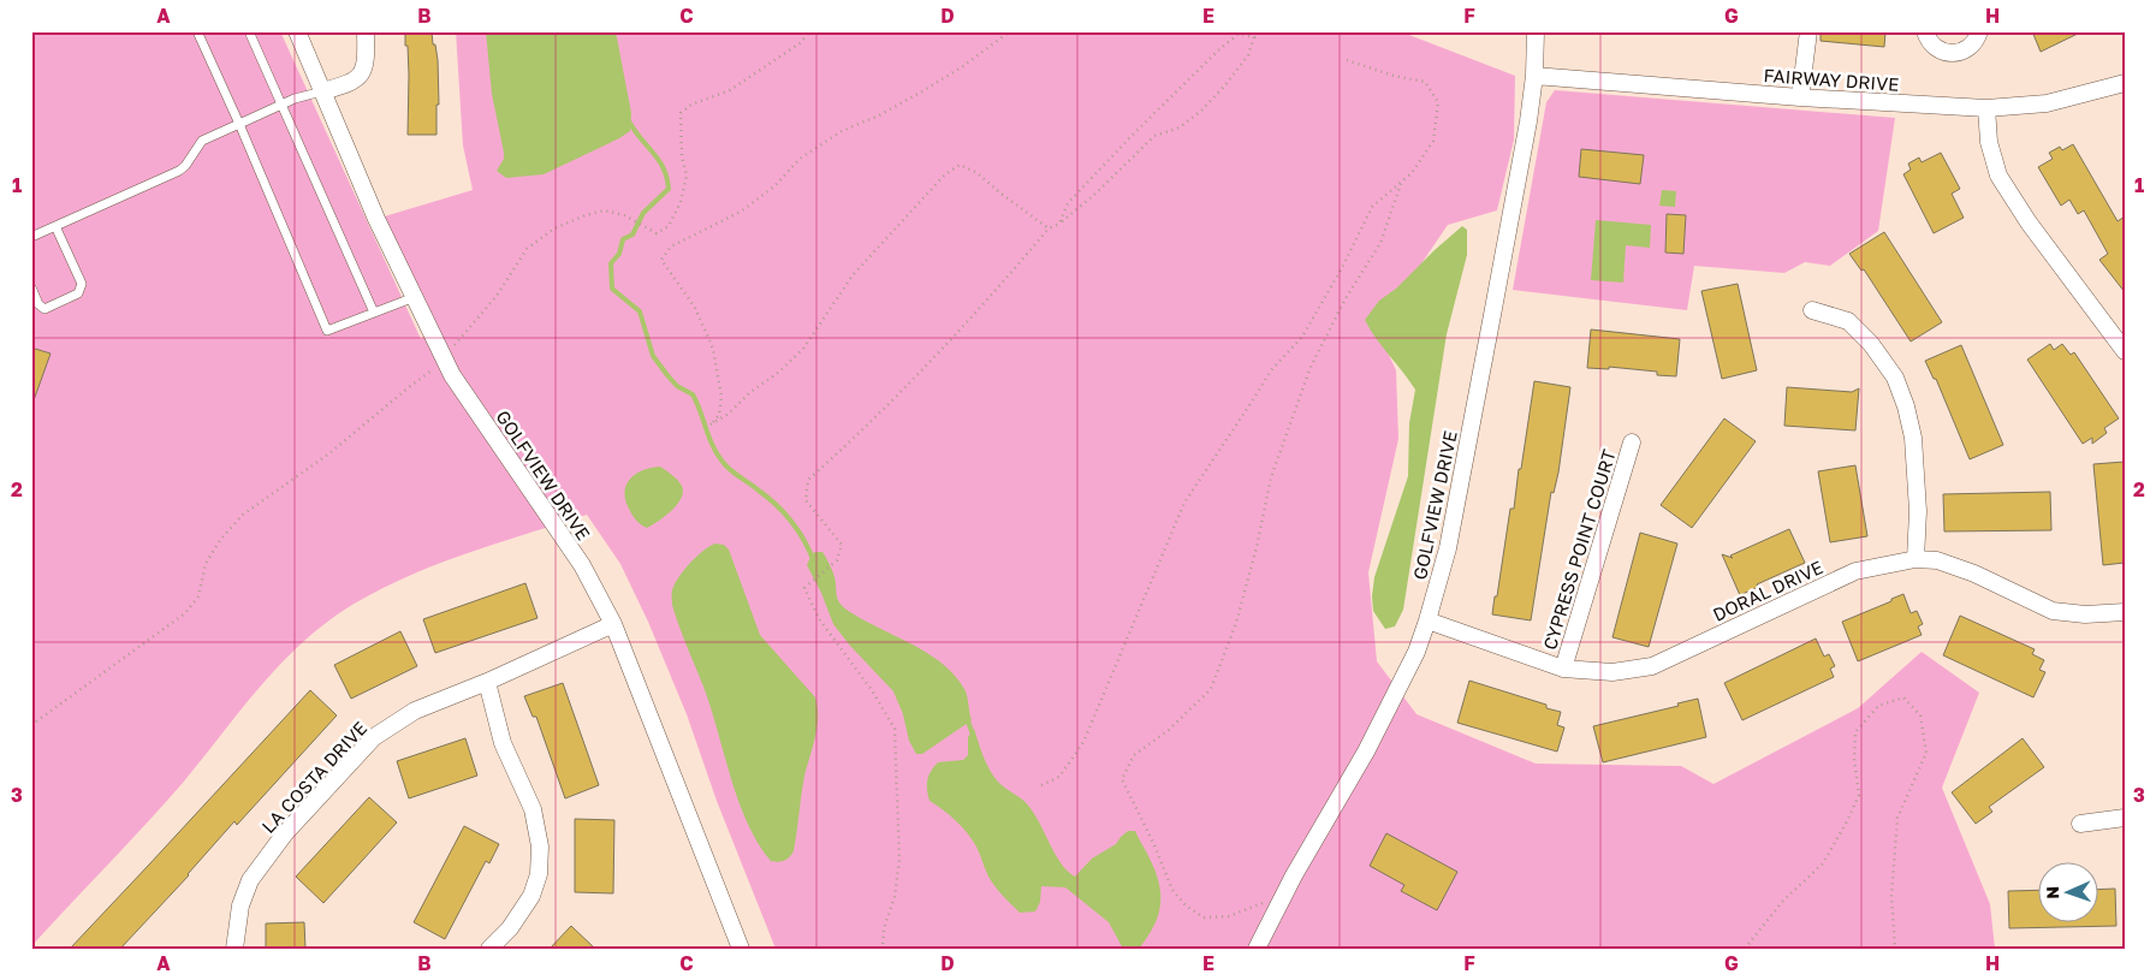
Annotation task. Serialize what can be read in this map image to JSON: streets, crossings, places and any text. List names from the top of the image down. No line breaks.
{"streets":{"street":["FAIRWAY DRIVE","GOLFVIEW DRIVE","CYPRESS POINT COURT","DORAL DRIVE","LA COSTA DRIVE"]},"crossings":[["FAIRWAY DRIVE","GOLFVIEW DRIVE"],["GOLFVIEW DRIVE","DORAL DRIVE"],["GOLFVIEW DRIVE","LA COSTA DRIVE"],["CYPRESS POINT COURT","DORAL DRIVE"]],"north":"left","grid":{"columns":["A","B","C","D","E","F","G","H"],"rows":["1","2","3"]}}
